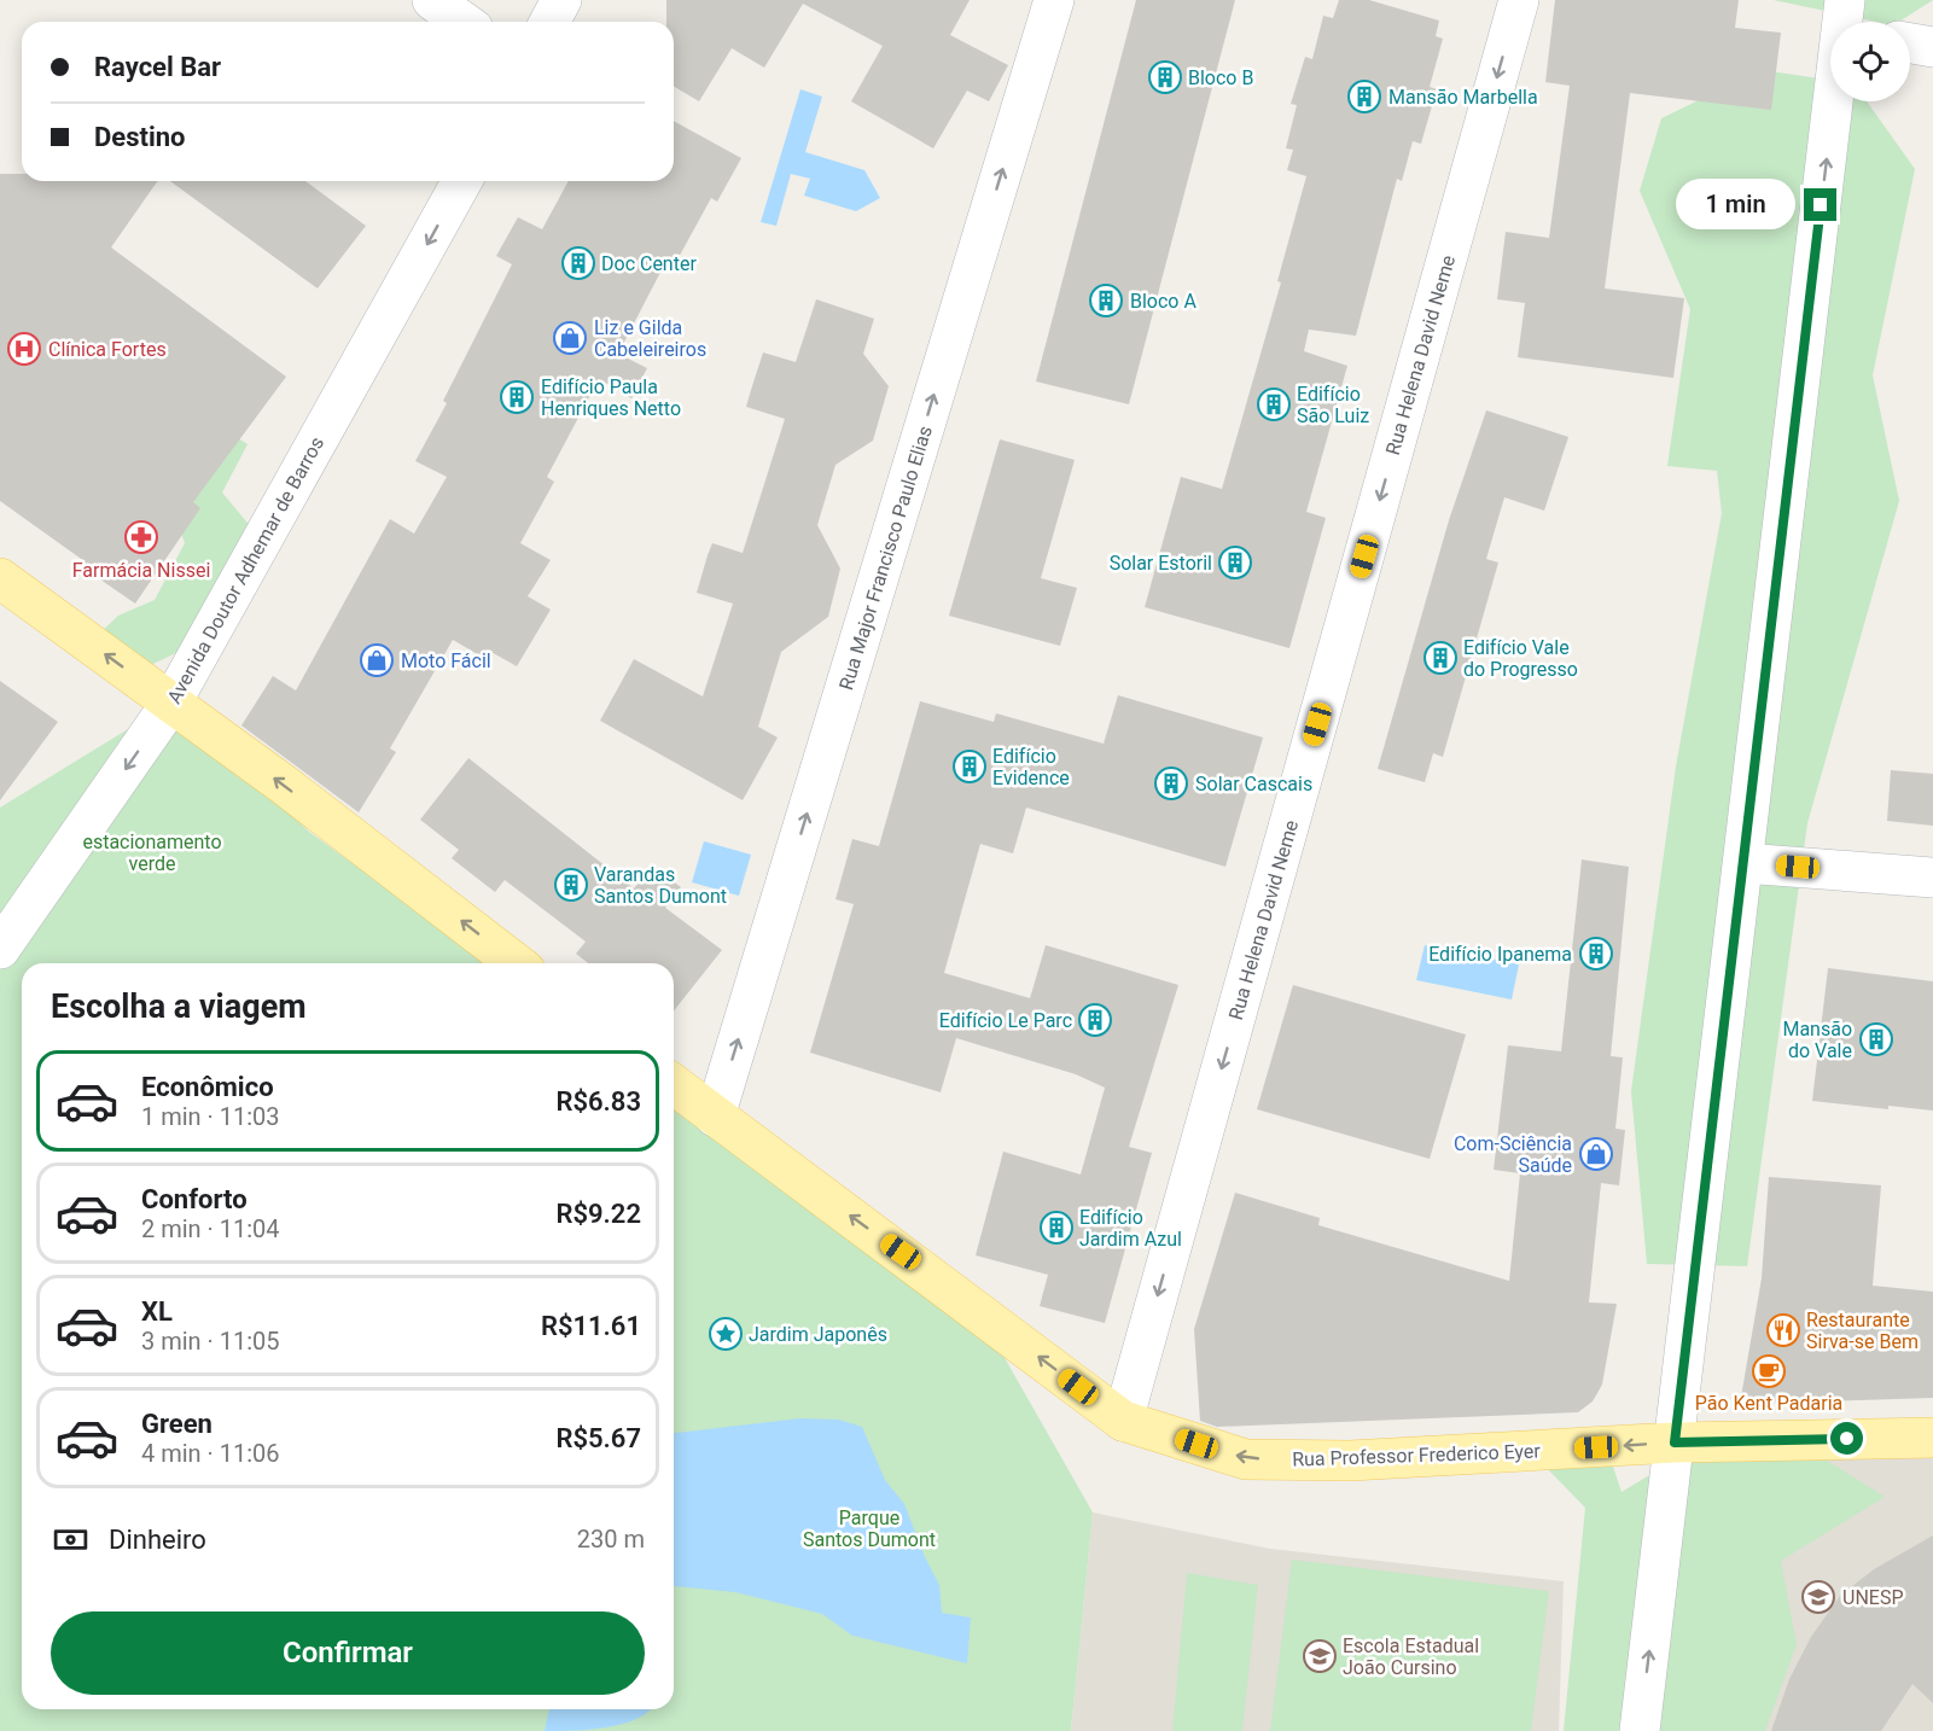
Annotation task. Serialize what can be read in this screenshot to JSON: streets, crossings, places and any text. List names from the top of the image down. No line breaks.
{"streets":{"main road":["Rua Professor Frederico Eyer"],"street":["Rua Helena David Neme","Rua Major Francisco Paulo Elias","Avenida Doutor Adhemar de Barros"]},"crossings":[["Rua Helena David Neme","Rua Professor Frederico Eyer"],["Rua Major Francisco Paulo Elias","Rua Professor Frederico Eyer"]],"one_way":["Rua Helena David Neme","Rua Major Francisco Paulo Elias","Avenida Doutor Adhemar de Barros","Rua Professor Frederico Eyer"],"parks":["estacionamento verde","Parque Santos Dumont"],"places":{"building":["Bloco B","Mansāo Marbella","Doc Center","Bloco A","Edifício Paula Henriques Netto","Edifício São Luiz","Solar Estoril","Edifício Vale do Progresso","Edifício Evidence","Solar Cascais","Varandas Santos Dumont","Edifício Ipanema","Edifício Le Parc","Mansão do Vale","Edifício Jardim Azul"],"shop":["Liz e Gilda Cabeleireiros","Moto Fácil","Com-Sciência Saúde"],"hospital":["Clínica Fortes"],"pharmacy":["Farmácia Nissei"],"restaurant":["Restaurante Sirva-se Bem"],"place":["Jardim Japonês"],"cafe":["Pão Kent Padaria"],"school or university":["UNESP","Escola Estadual João Cursino"]},"page":{"banner":["Raycel Bar","Destino"],"bubble":"1 min","heading":"Escolha a viagem","list":[{"name":"Econômico","note":"1 min · 11:03","value":"R$6.83"},{"name":"Conforto","note":"2 min · 11:04","value":"R$9.22"},{"name":"XL","note":"3 min · 11:05","value":"R$11.61"},{"name":"Green","note":"4 min · 11:06","value":"R$5.67"}],"pay":["Dinheiro","230 m"],"buttons":"Confirmar"}}
